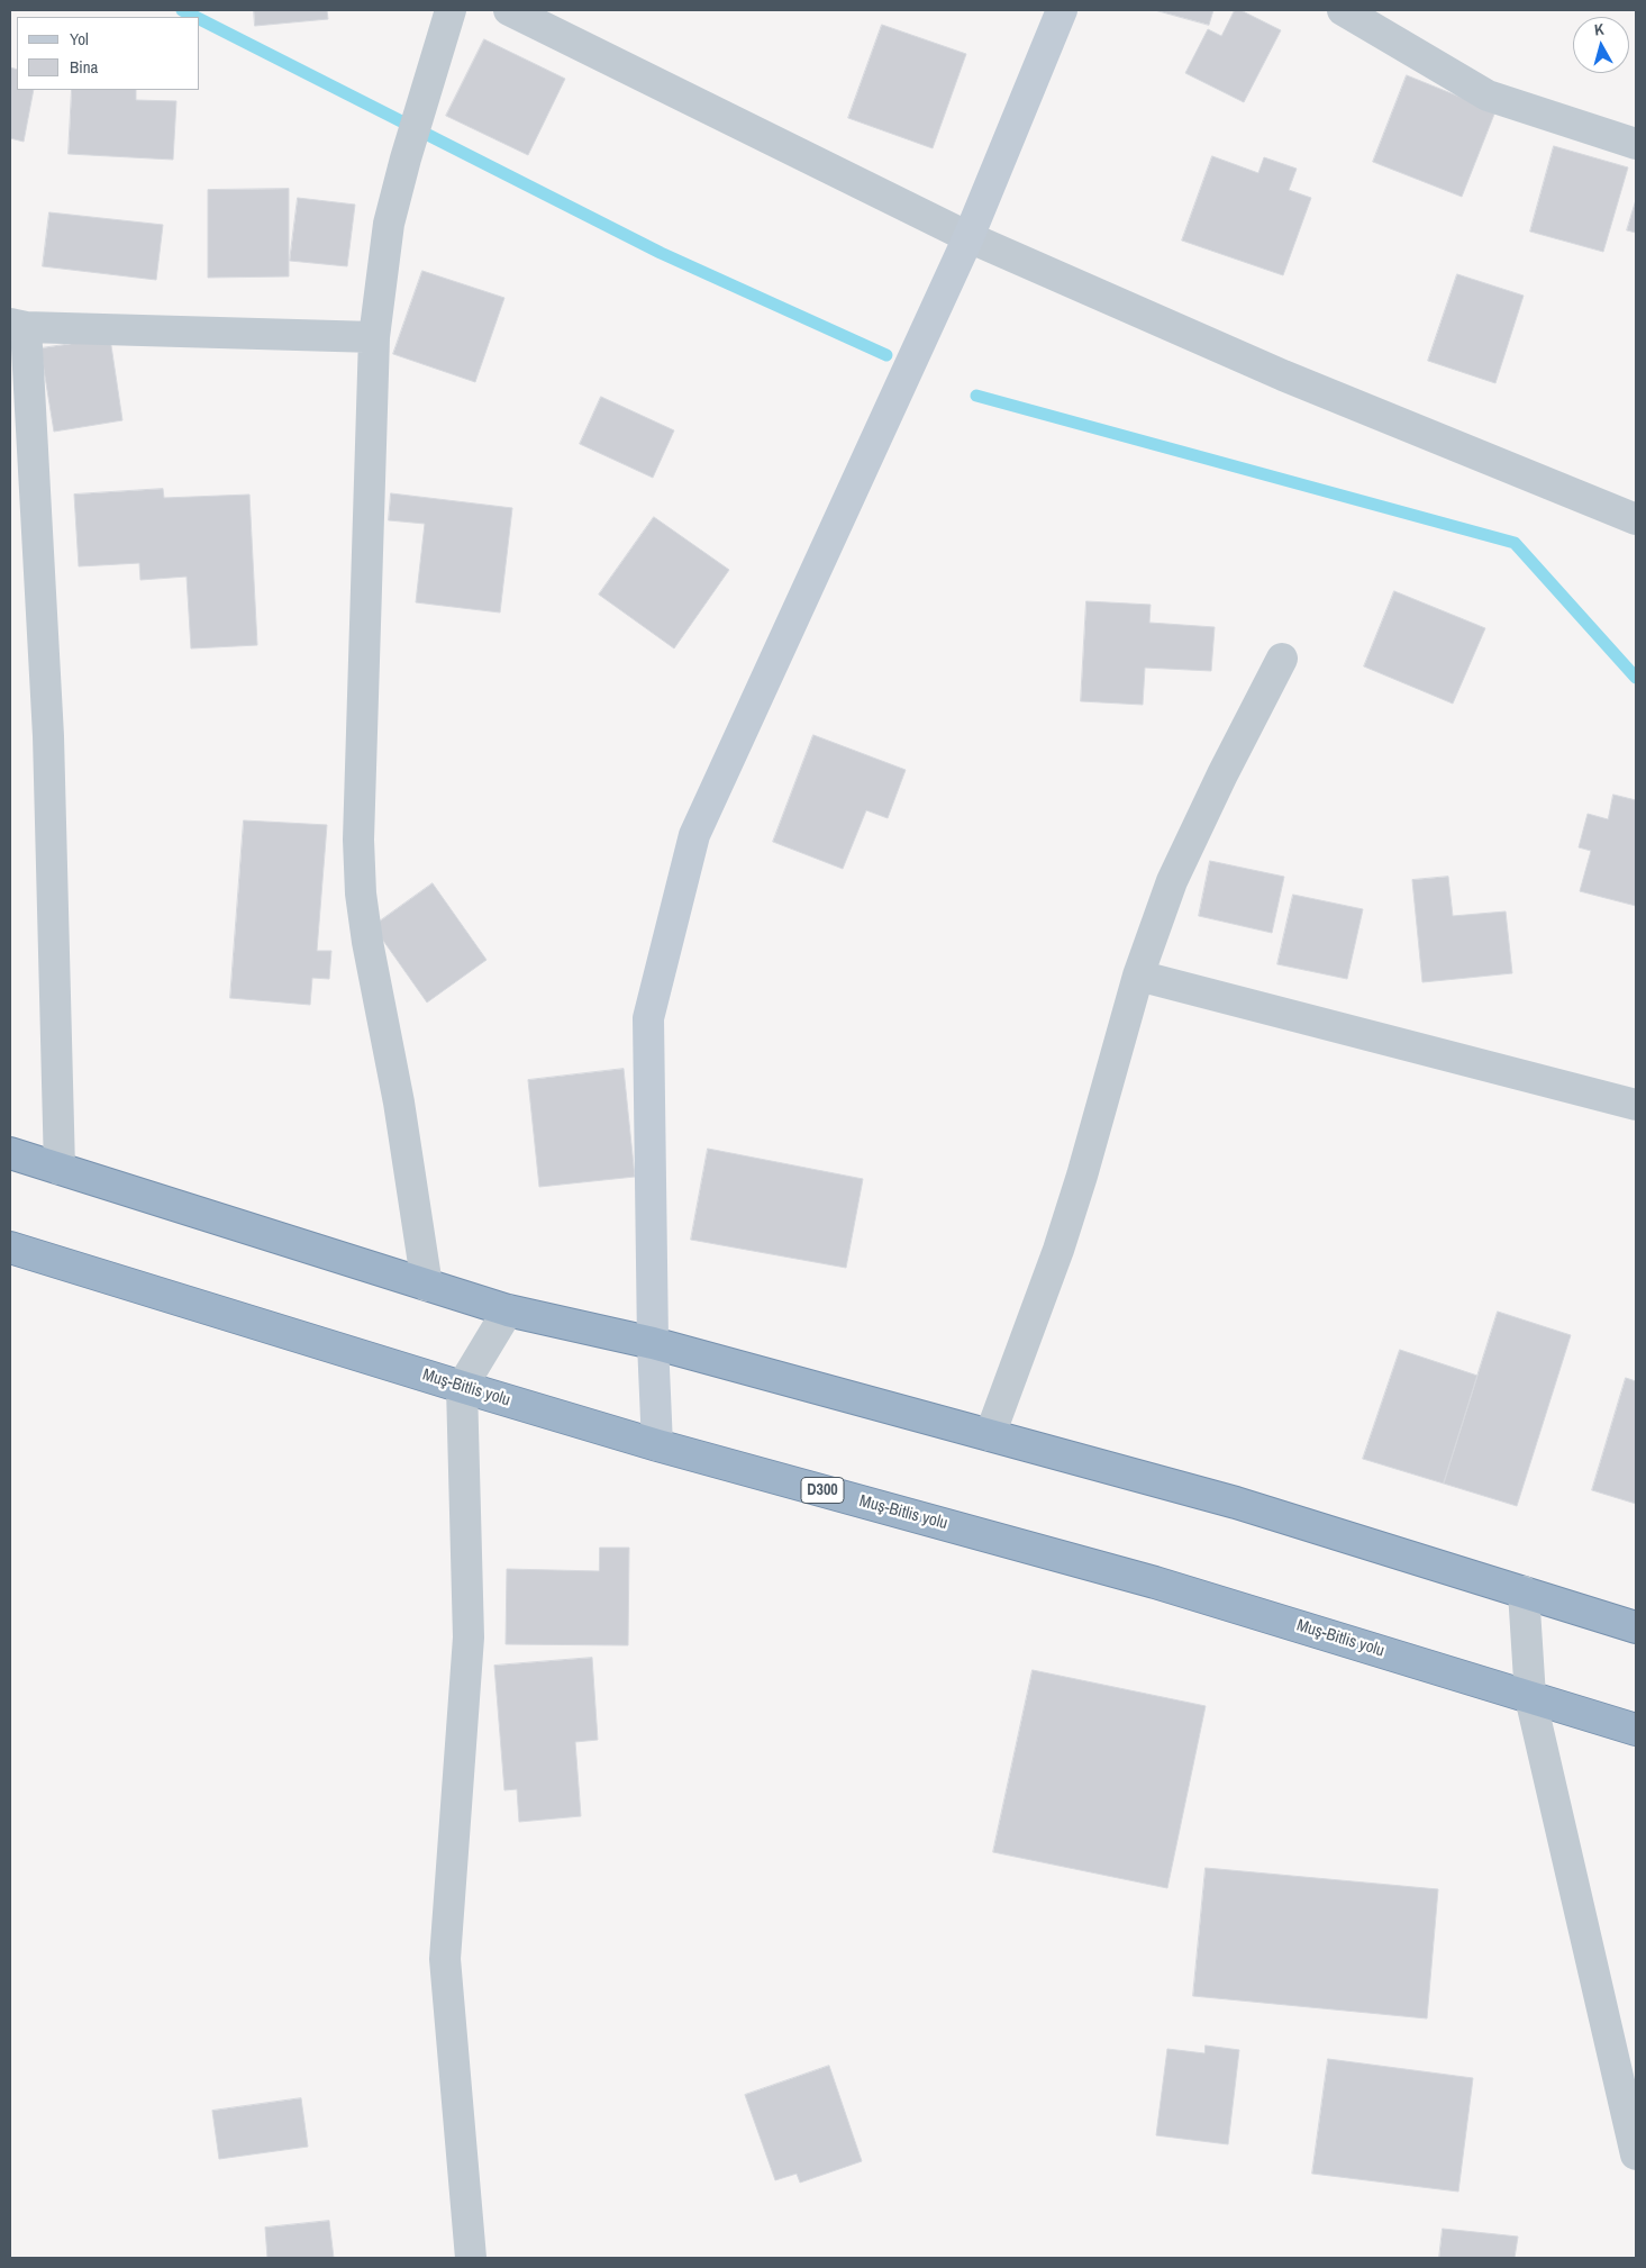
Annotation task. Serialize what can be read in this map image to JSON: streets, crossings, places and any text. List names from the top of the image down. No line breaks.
{"streets":{"highway":["Muş-Bitlis yolu","D300"]},"legend":["Yol","Bina"],"north":"top"}
